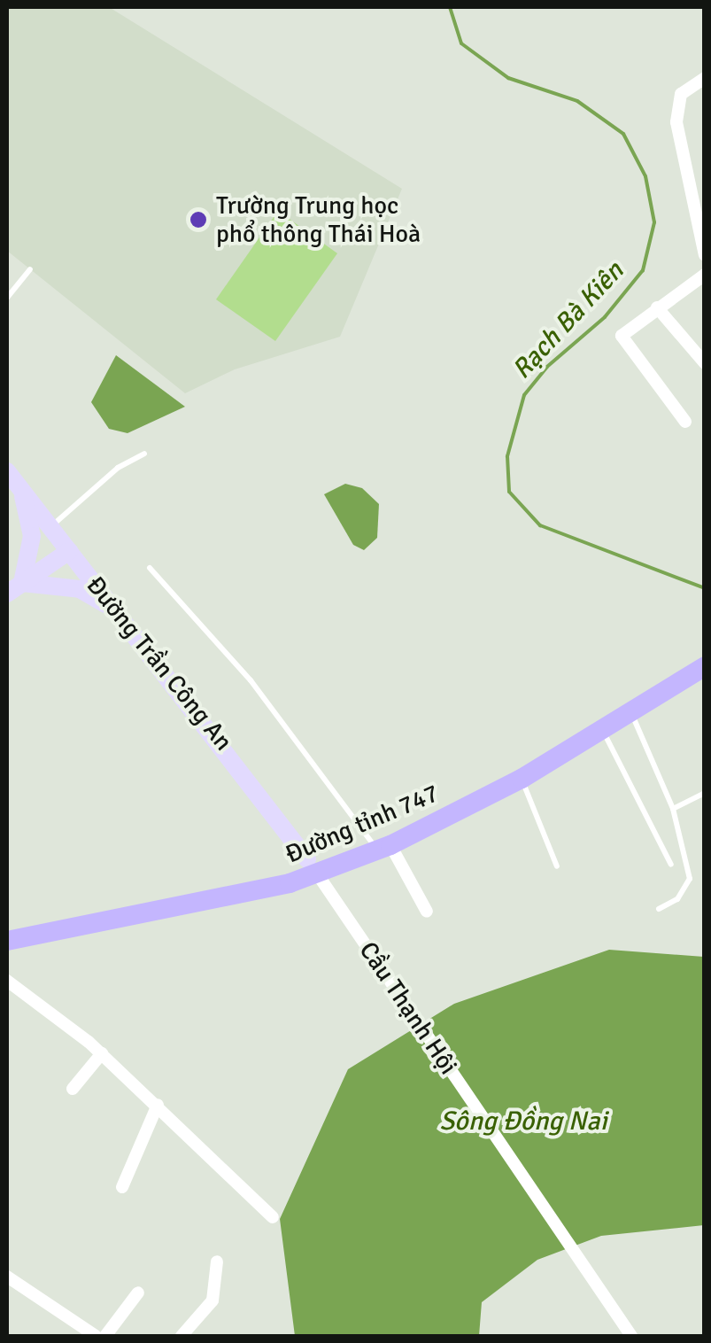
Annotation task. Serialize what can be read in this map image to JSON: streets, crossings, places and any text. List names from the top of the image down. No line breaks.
{"streets":{"main road":["Đường tỉnh 747"],"street":["Đường Trần Công An","Cầu Thạnh Hội"]},"crossings":[["Đường Trần Công An","Cầu Thạnh Hội"]],"water":["Rạch Bà Kiên","Sông Đồng Nai"],"places":["Trường Trung học phổ thông Thái Hoà"]}
